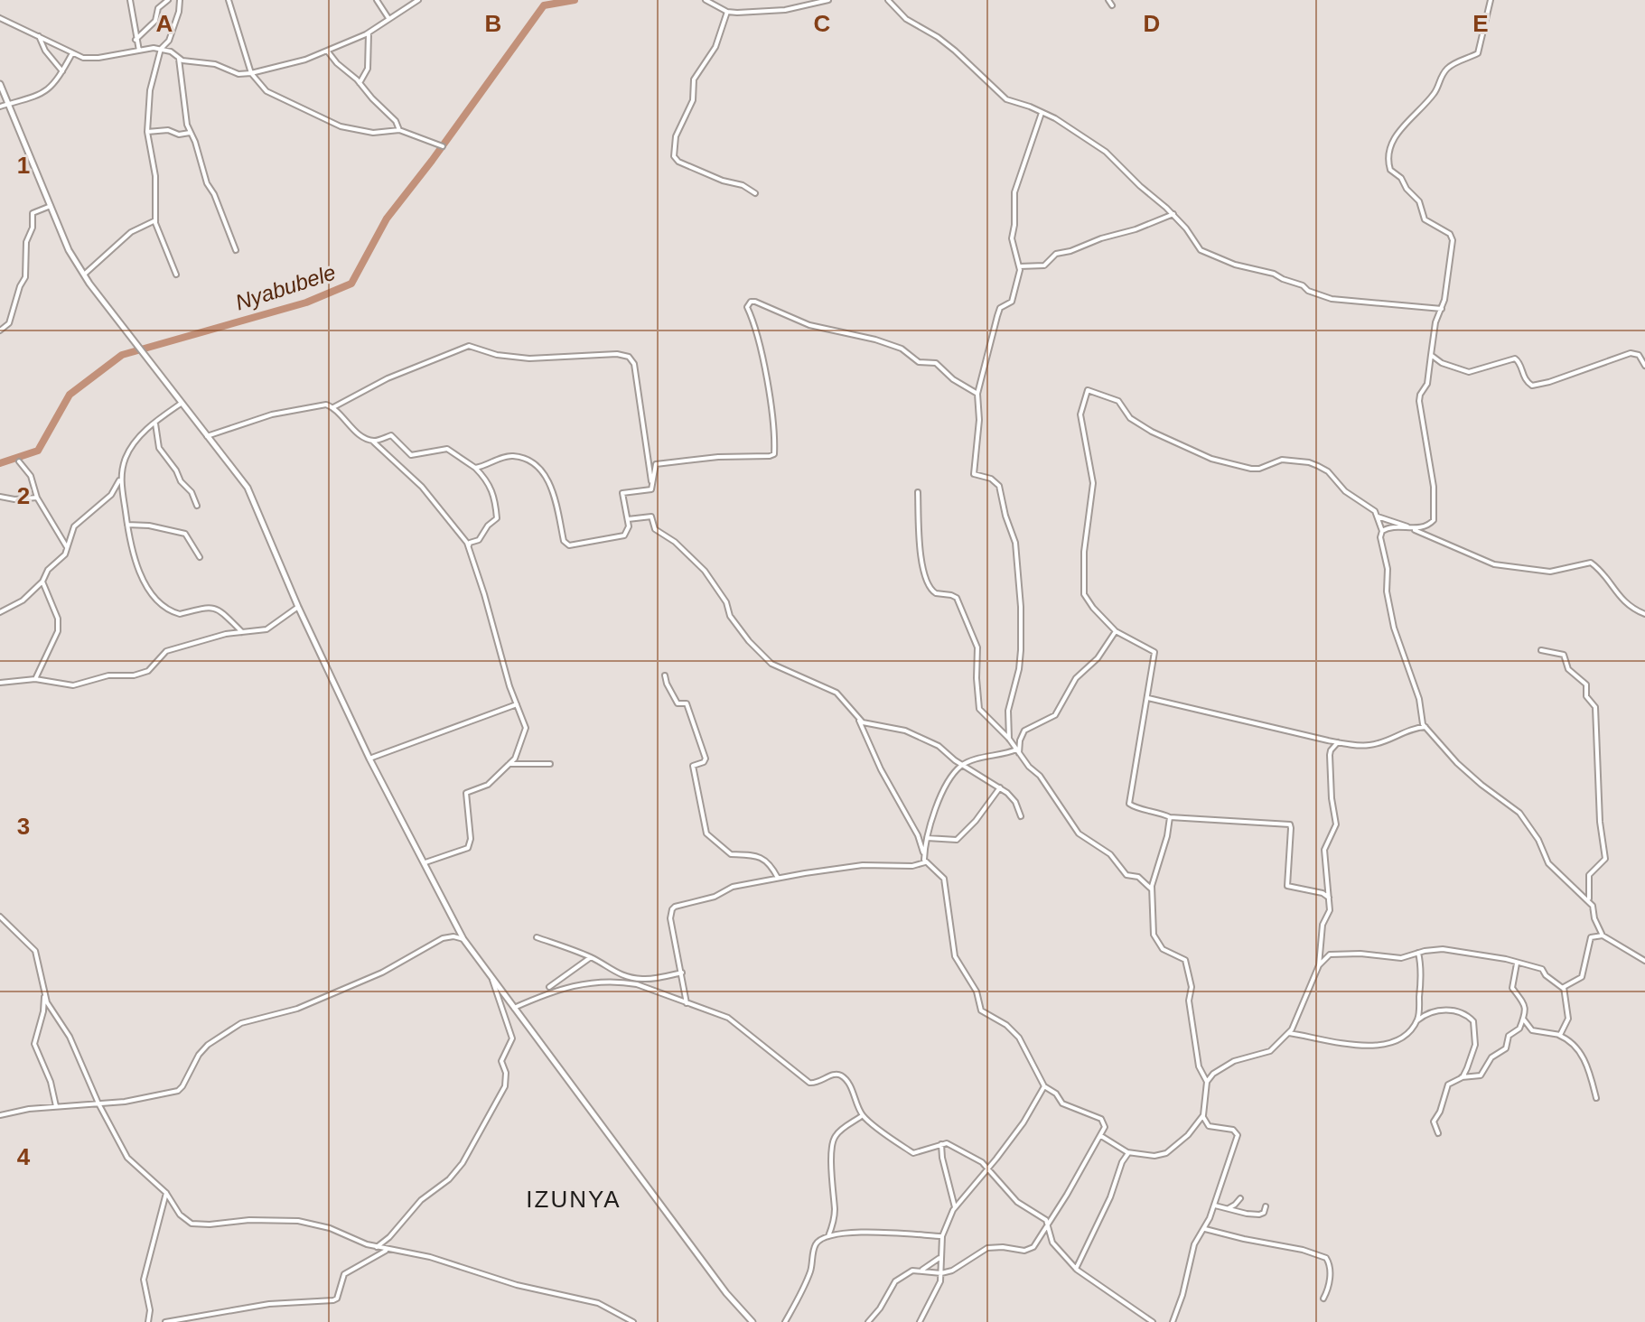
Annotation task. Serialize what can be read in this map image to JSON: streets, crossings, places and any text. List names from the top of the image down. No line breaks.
{"districts":["IZUNYA"],"water":["Nyabubele"],"grid":{"columns":["A","B","C","D","E"],"rows":["1","2","3","4"]}}
